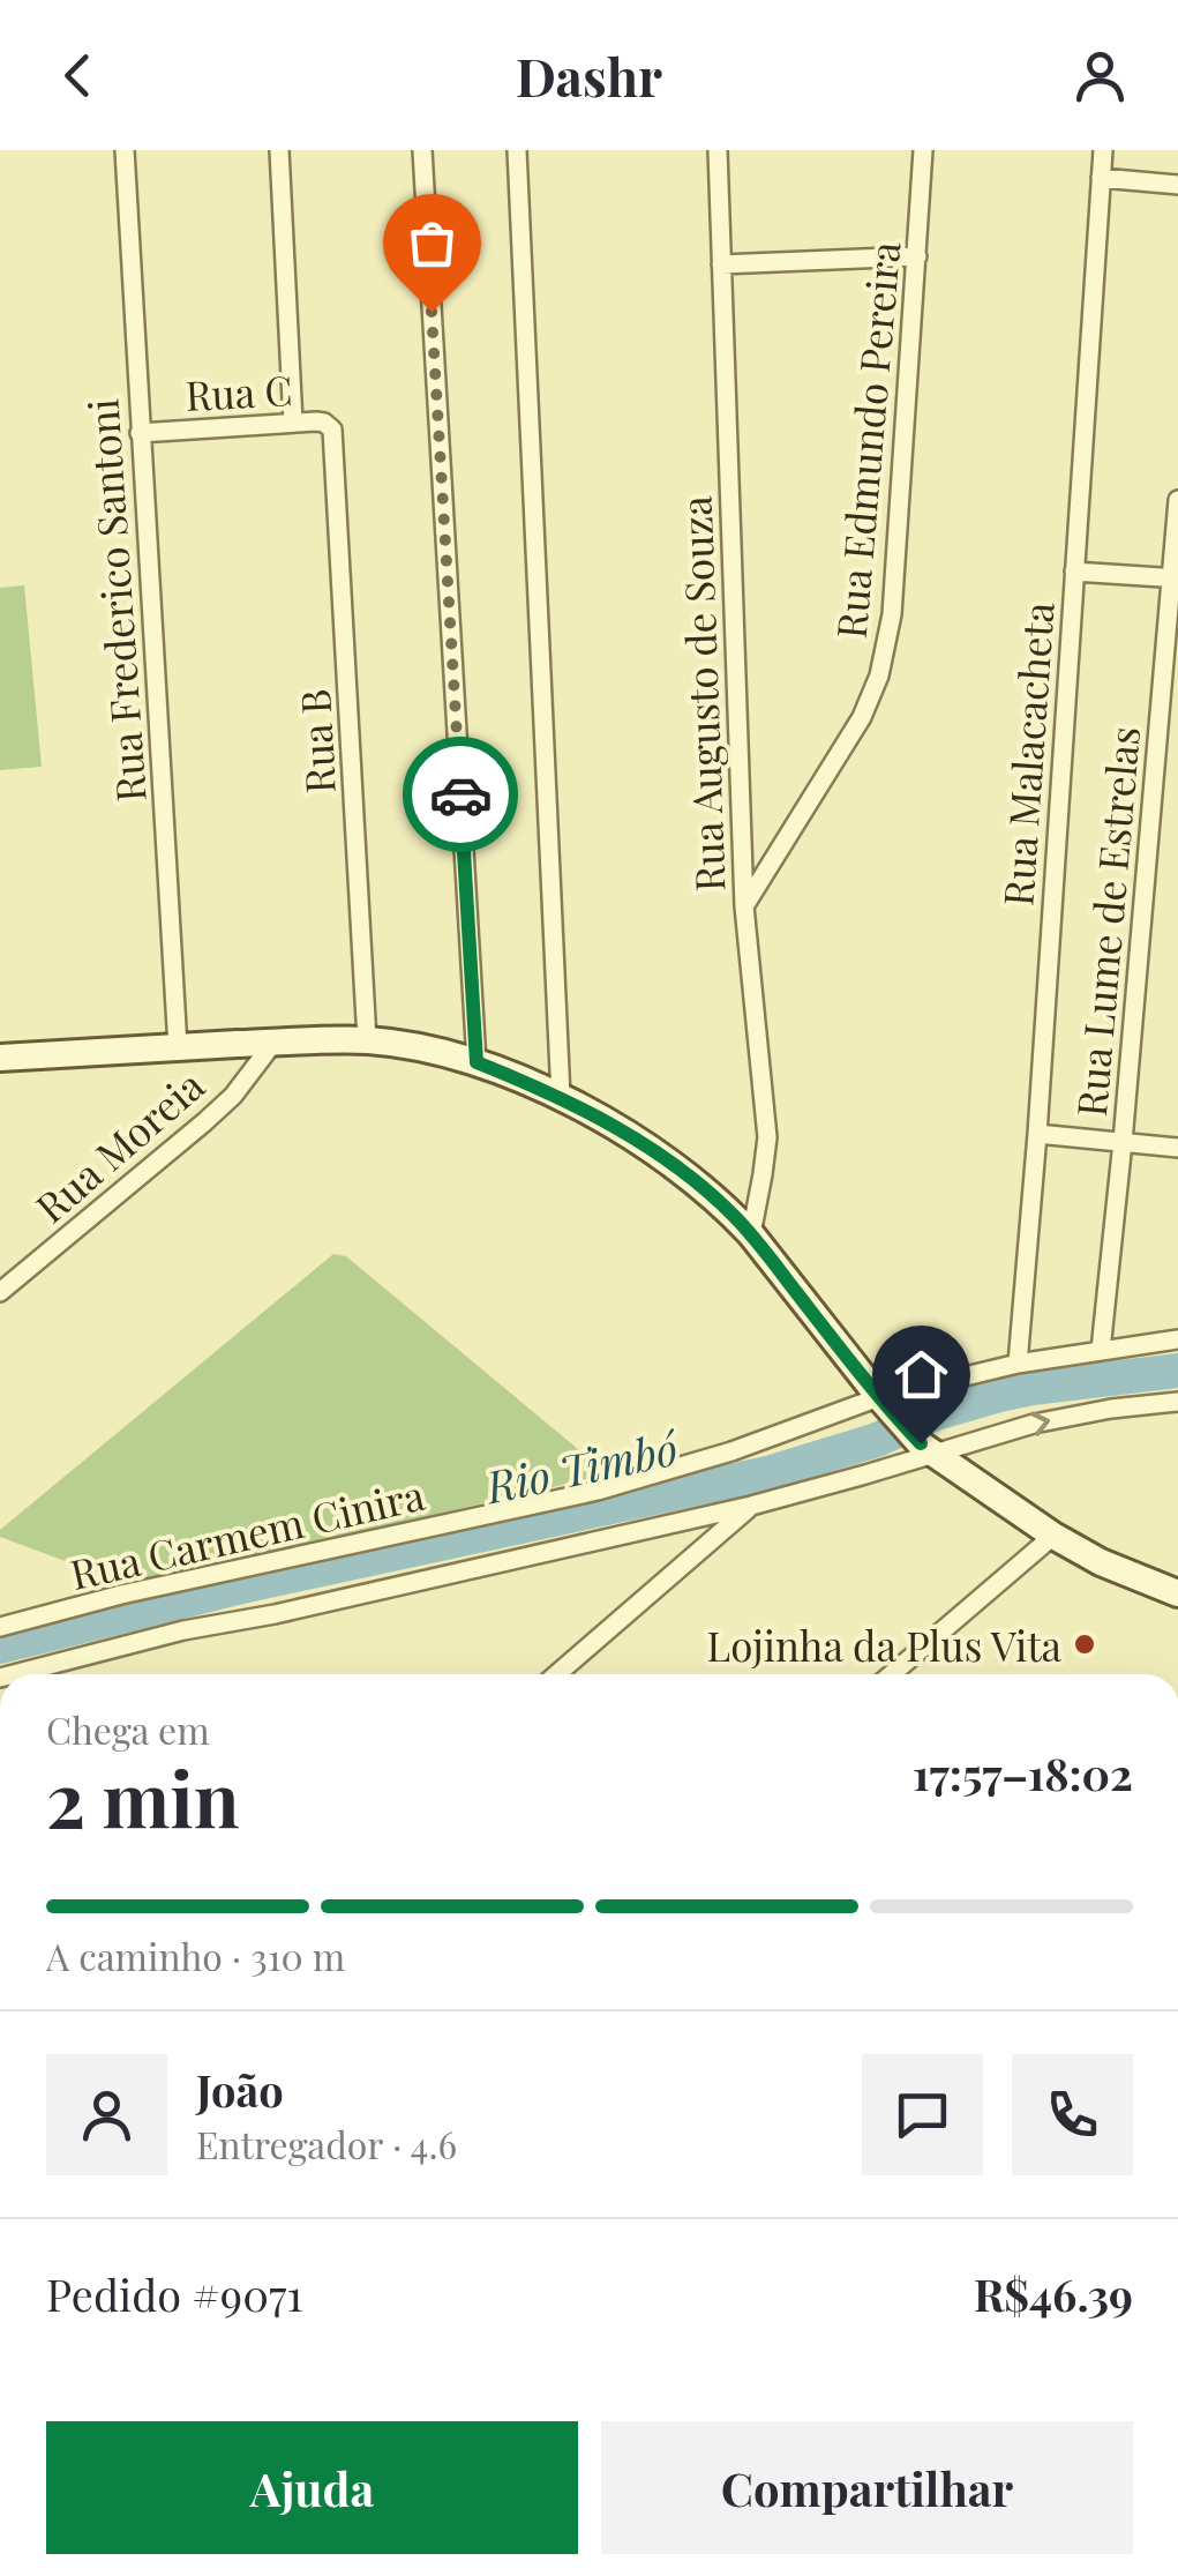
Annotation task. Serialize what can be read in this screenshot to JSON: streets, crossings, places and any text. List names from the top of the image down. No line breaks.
{"streets":{"street":["Rua C","Rua Edmundo Pereira","Rua Frederico Santoni","Rua Augusto de Souza","Rua B","Rua Malacacheta","Rua Lume de Estrelas","Rua Moreia","Rua Carmem Cinira"]},"crossings":[["Rua C","Rua Frederico Santoni"],["Rua C","Rua B"],["Rua Edmundo Pereira","Rua Augusto de Souza"],["Rua Malacacheta","Rua Carmem Cinira"],["Rua Lume de Estrelas","Rua Carmem Cinira"]],"water":["Rio Timbó"],"places":["Lojinha da Plus Vita"],"page":{"header":"Dashr","heading":["2 min","Chega em","17:57–18:02"],"panel":["João","Entregador · 4.6","Pedido #9071","R$46.39"],"bar":"A caminho · 310 m","buttons":["Ajuda","Compartilhar"]}}
